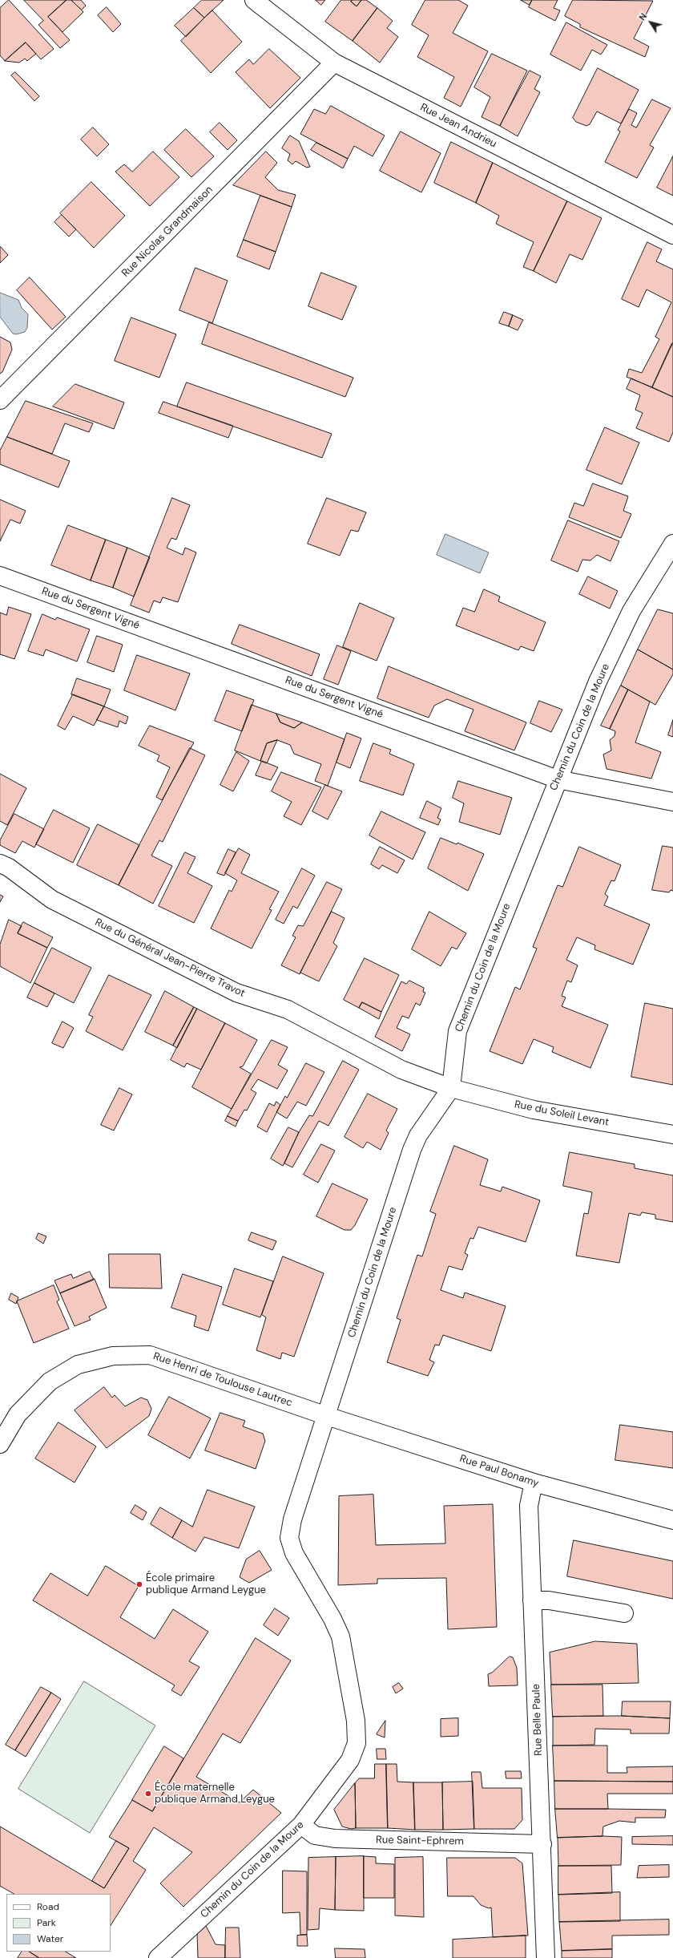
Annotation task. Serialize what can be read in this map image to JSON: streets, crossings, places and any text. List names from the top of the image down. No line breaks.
{"streets":{"street":["Rue Jean Andrieu","Rue Nicolas Grandmaison","Rue du Sergent Vigné","Chemin du Coin de la Moure","Rue du Général Jean-Pierre Travot","Rue du Soleil Levant","Rue Henri de Toulouse Lautrec","Rue Paul Bonamy","Rue Belle Paule","Rue Saint-Ephrem"]},"crossings":[["Rue Jean Andrieu","Rue Nicolas Grandmaison"],["Rue du Sergent Vigné","Chemin du Coin de la Moure"],["Chemin du Coin de la Moure","Rue du Général Jean-Pierre Travot"],["Chemin du Coin de la Moure","Rue du Soleil Levant"],["Chemin du Coin de la Moure","Rue Henri de Toulouse Lautrec"],["Chemin du Coin de la Moure","Rue Paul Bonamy"],["Chemin du Coin de la Moure","Rue Saint-Ephrem"],["Rue du Général Jean-Pierre Travot","Rue du Soleil Levant"],["Rue Henri de Toulouse Lautrec","Rue Paul Bonamy"],["Rue Paul Bonamy","Rue Belle Paule"],["Rue Belle Paule","Rue Saint-Ephrem"]],"places":["École primaire publique Armand Leygue","École maternelle publique Armand Leygue"],"legend":["Road","Park","Water"],"north":"top left"}
